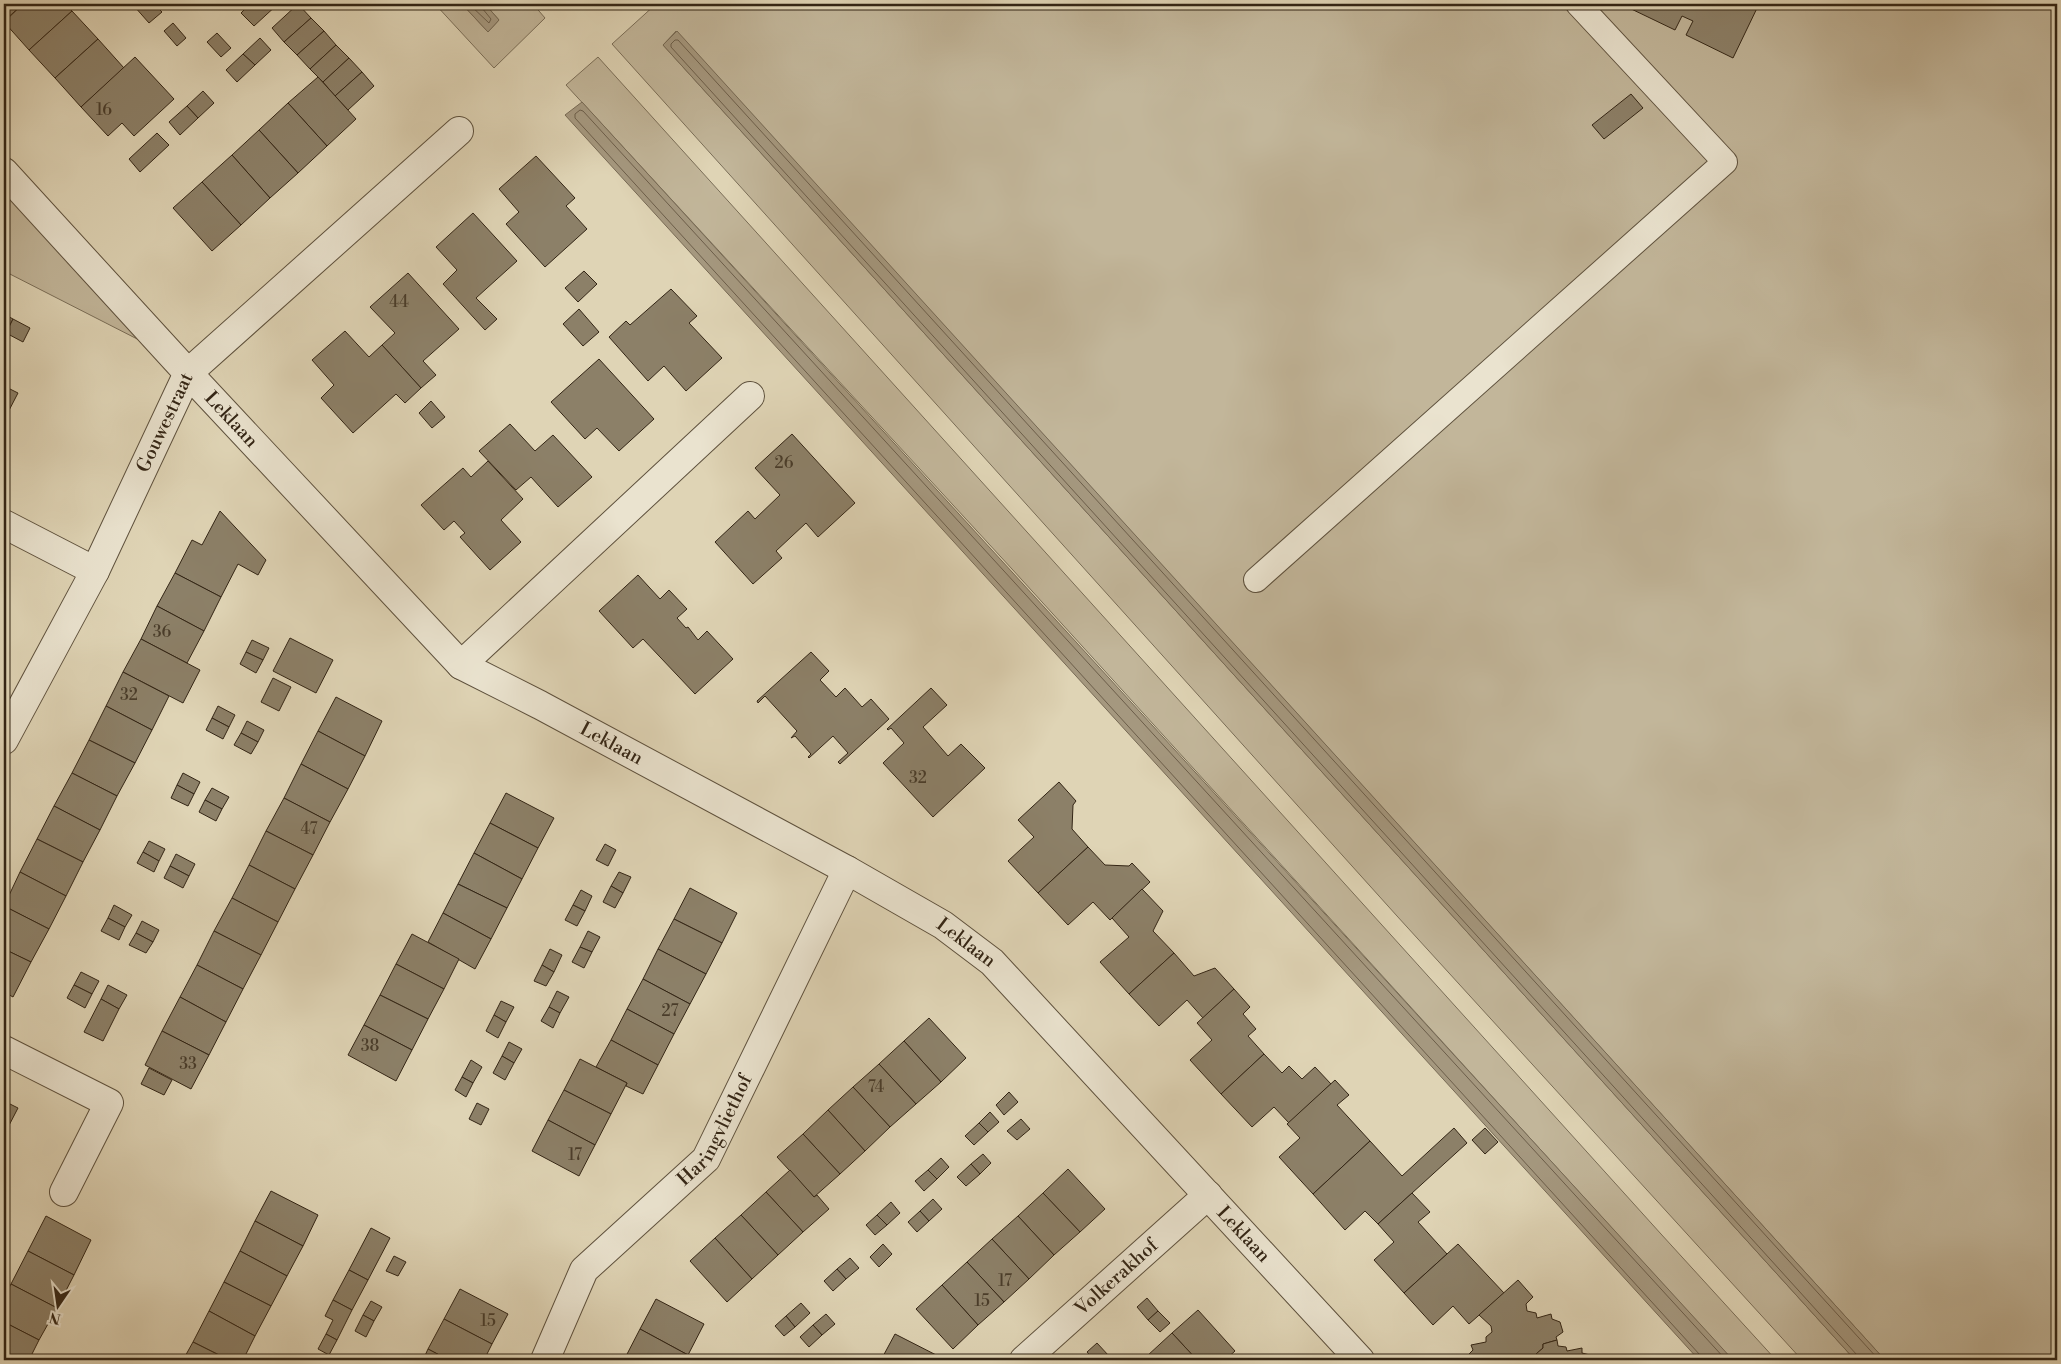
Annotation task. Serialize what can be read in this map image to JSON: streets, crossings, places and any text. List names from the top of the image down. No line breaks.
{"streets":{"street":["Leklaan","Gouwestraat","Haringvliethof","Volkerakhof"]},"crossings":[["Leklaan","Gouwestraat"],["Leklaan","Haringvliethof"],["Leklaan","Volkerakhof"]],"house_numbers":["16","44","26","36","32","32","47","27","38","33","74","17","17","15","15"],"north":"bottom"}
